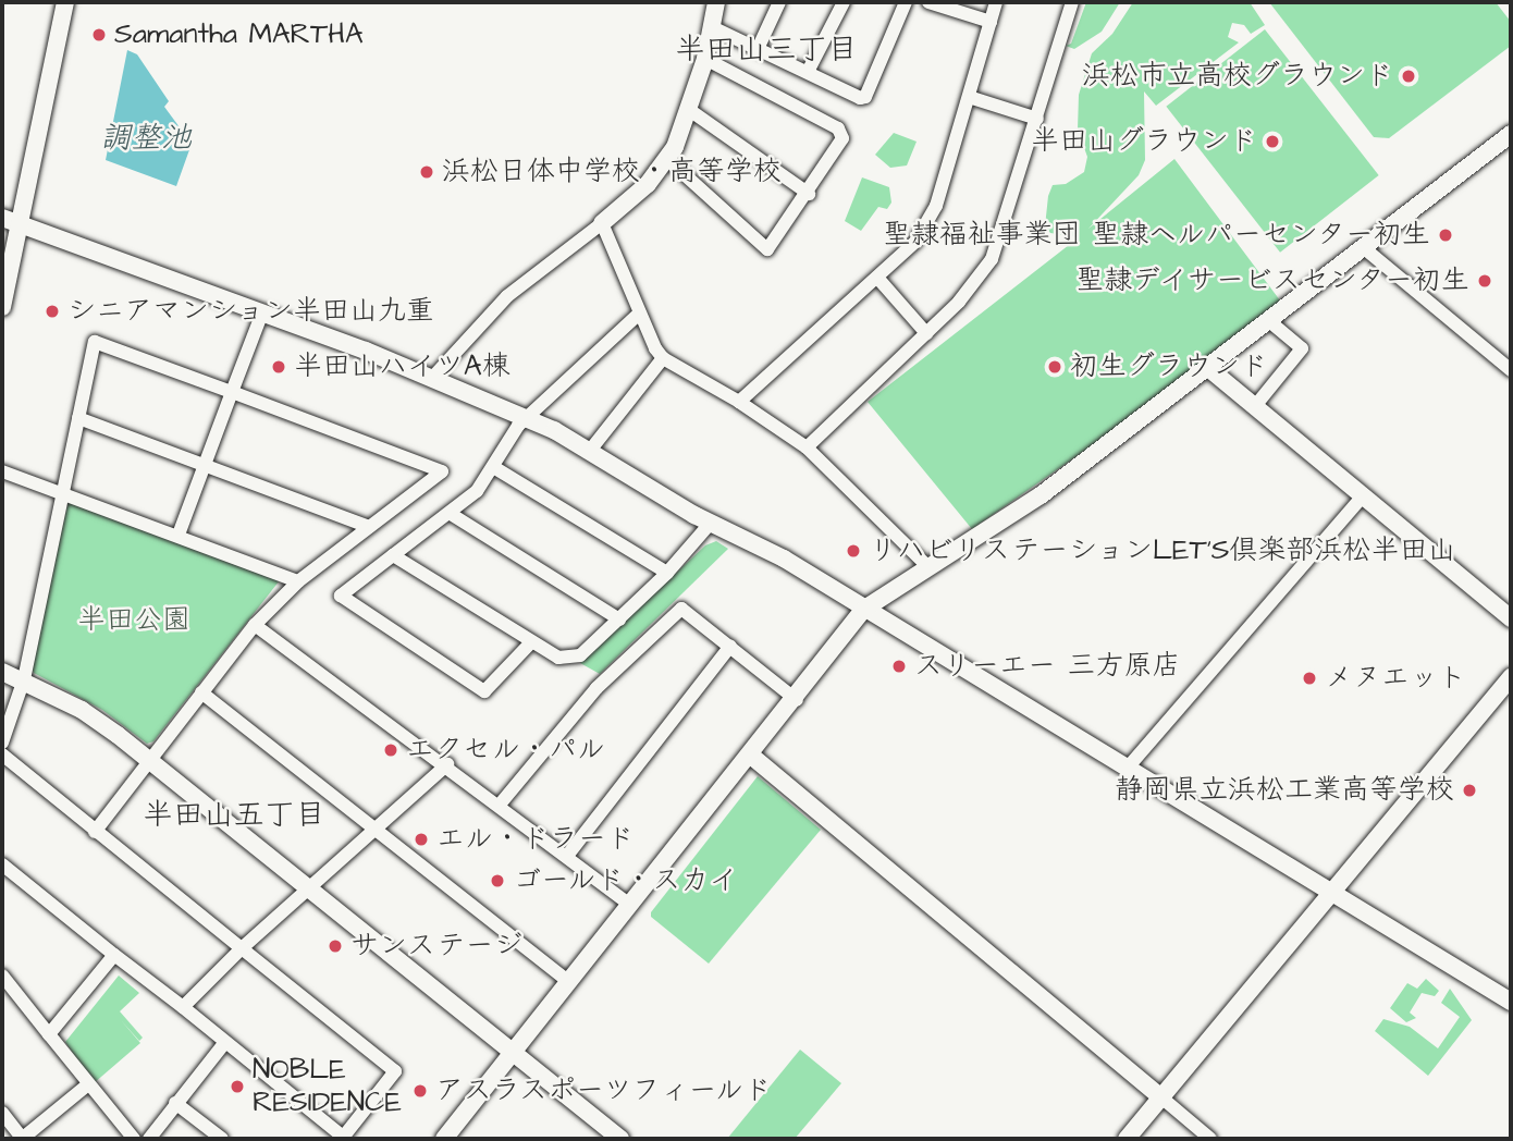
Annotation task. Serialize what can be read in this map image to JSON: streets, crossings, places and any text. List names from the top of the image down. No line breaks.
{"districts":["半田山三丁目","半田山五丁目"],"water":["調整池"],"parks":["半田公園"],"places":["Samantha MARTHA","浜松市立高校グラウンド","半田山グラウンド","浜松日体中学校・高等学校","聖隷福祉事業団 聖隷ヘルパーセンター初生","聖隷デイサービスセンター初生","シニアマンション半田山九重","半田山ハイツA棟","初生グラウンド","リハビリステーションLET’S倶楽部浜松半田山","スリーエー 三方原店","メヌエット","エクセル・パル","静岡県立浜松工業高等学校","エル・ドラード","ゴールド・スカイ","サンステージ","NOBLE RESIDENCE","アスラスポーツフィールド"]}
